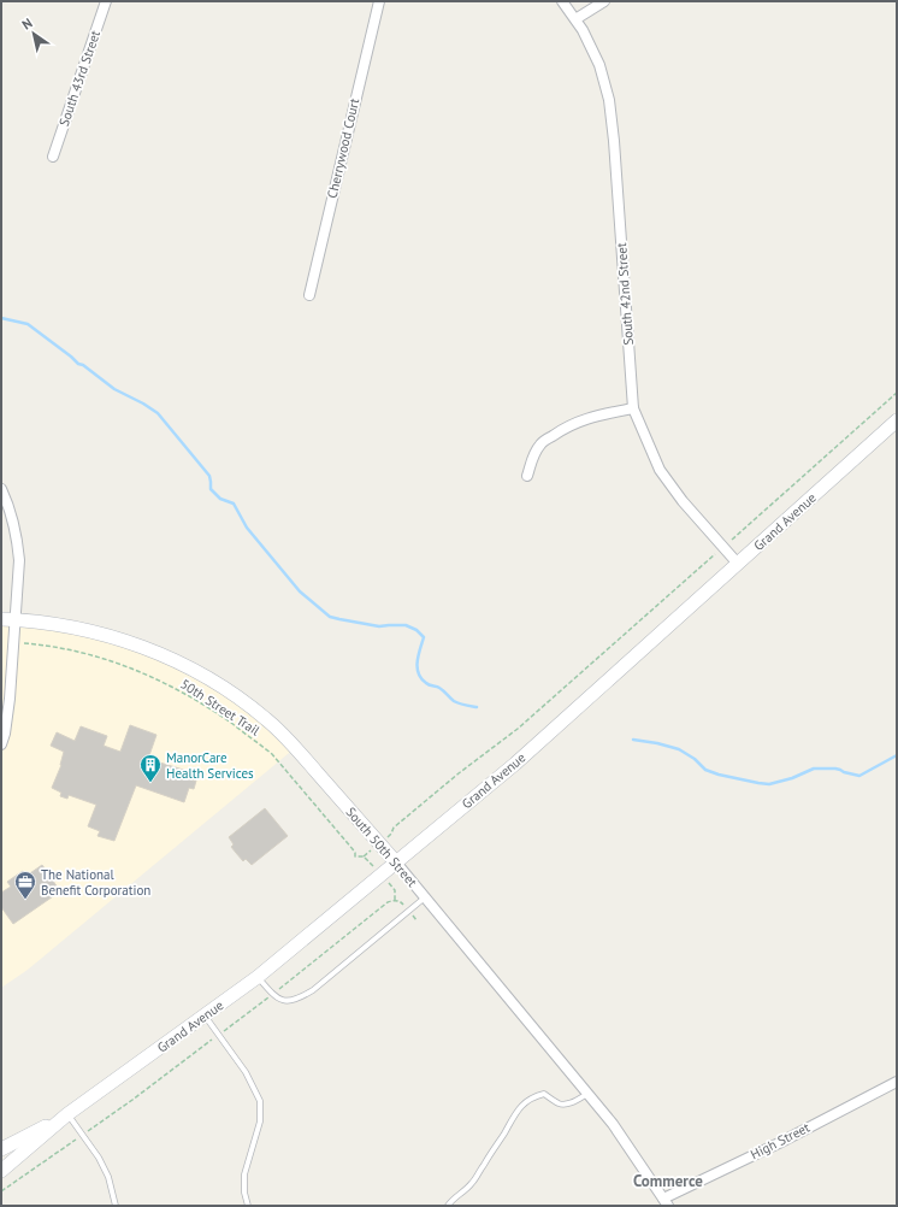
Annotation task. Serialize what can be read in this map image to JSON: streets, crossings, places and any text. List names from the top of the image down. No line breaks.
{"streets":{"main road":["Grand Avenue","South 50th Street"],"street":["South 43rd Street","Cherrywood Court","South 42nd Street","High Street"],"path":["50th Street Trail"]},"crossings":[["South 42nd Street","Grand Avenue"],["Grand Avenue","South 50th Street"],["South 50th Street","High Street"]],"districts":["Commerce"],"places":{"building":["ManorCare Health Services"],"office":["The National Benefit Corporation"]},"north":"top left"}
